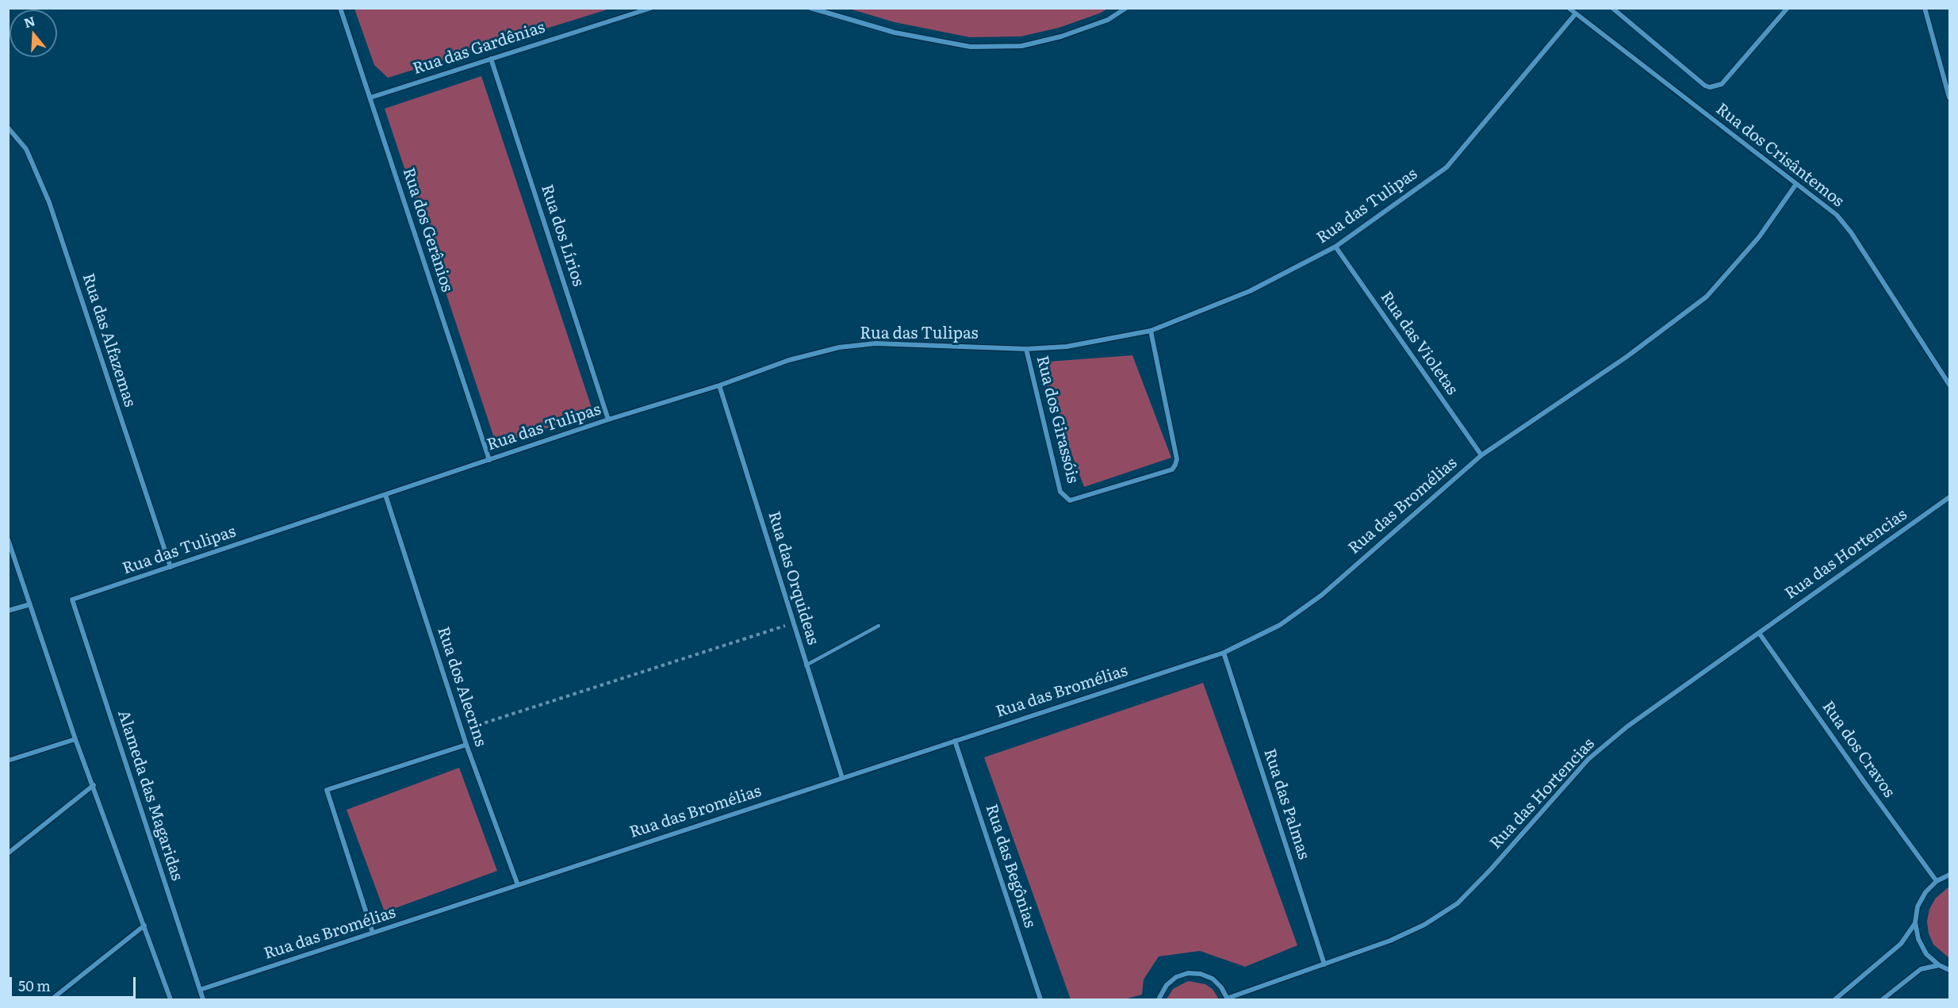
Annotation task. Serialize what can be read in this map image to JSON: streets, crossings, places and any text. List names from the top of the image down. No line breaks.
{"streets":{"street":["Rua das Gardênias","Rua dos Crisântemos","Rua das Tulipas","Rua dos Gerânios","Rua dos Lírios","Rua das Alfazemas","Rua das Violetas","Rua dos Girassóis","Rua das Bromélias","Rua das Hortencias","Rua das Orquideas","Rua dos Alecrins","Rua dos Cravos","Alameda das Magaridas","Rua das Palmas","Rua das Begônias"]},"crossings":[["Rua das Gardênias","Rua dos Gerânios"],["Rua das Gardênias","Rua dos Lírios"],["Rua dos Crisântemos","Rua das Tulipas"],["Rua dos Crisântemos","Rua das Bromélias"],["Rua das Tulipas","Rua dos Gerânios"],["Rua das Tulipas","Rua dos Lírios"],["Rua das Tulipas","Rua das Alfazemas"],["Rua das Tulipas","Rua das Violetas"],["Rua das Tulipas","Rua dos Girassóis"],["Rua das Tulipas","Rua das Orquideas"],["Rua das Tulipas","Rua dos Alecrins"],["Rua das Tulipas","Alameda das Magaridas"],["Rua das Violetas","Rua das Bromélias"],["Rua das Bromélias","Rua das Orquideas"],["Rua das Bromélias","Rua dos Alecrins"],["Rua das Bromélias","Alameda das Magaridas"],["Rua das Bromélias","Rua das Palmas"],["Rua das Bromélias","Rua das Begônias"],["Rua das Hortencias","Rua dos Cravos"],["Rua das Hortencias","Rua das Palmas"]],"scale_bar":"50 m","north":"top"}
